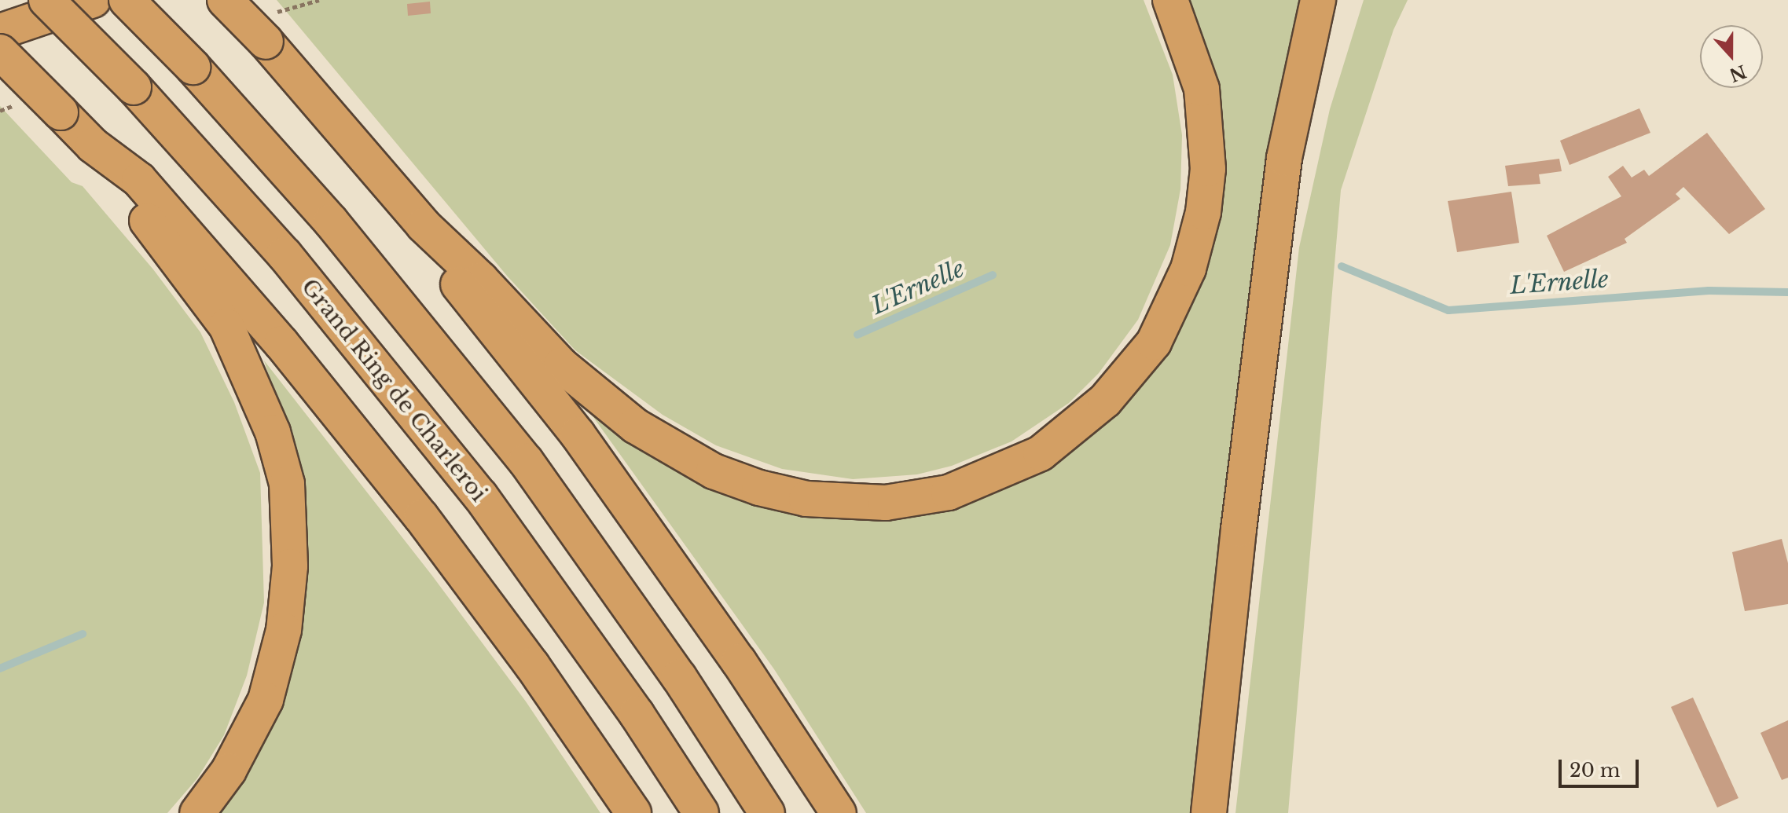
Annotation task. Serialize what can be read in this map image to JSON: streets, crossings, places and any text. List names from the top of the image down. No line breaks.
{"streets":{"highway":["Grand Ring de Charleroi"]},"water":["L'Ernelle"],"scale_bar":"20 m","north":"bottom"}
